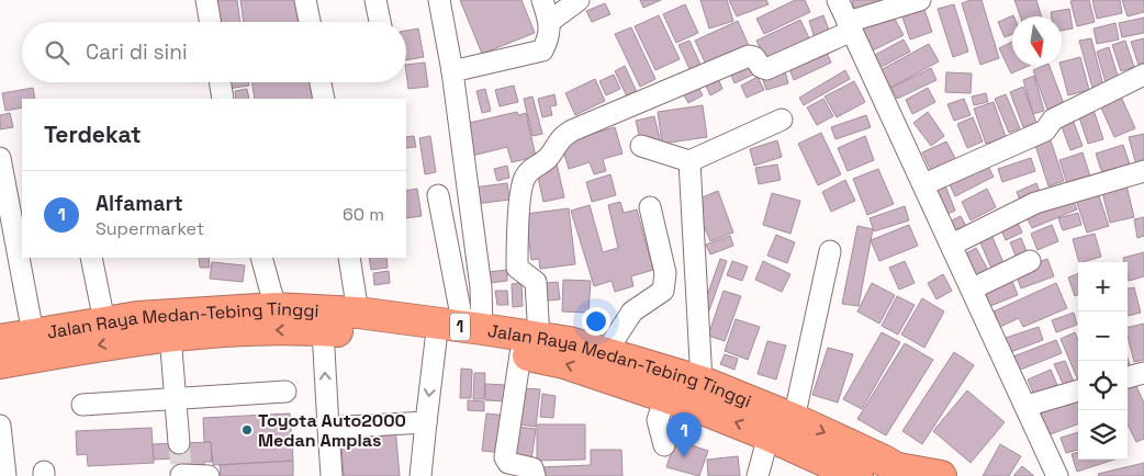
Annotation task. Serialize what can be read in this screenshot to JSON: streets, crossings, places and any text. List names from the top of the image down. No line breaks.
{"streets":{"highway":["Jalan Raya Medan-Tebing Tinggi","1"]},"places":["Toyota Auto2000 Medan Amplas"],"north":"bottom","page":{"search":"Cari di sini","heading":"Terdekat","list":[{"mark":"1","name":"Alfamart","note":"Supermarket","value":"60 m"}],"map_buttons":["+","−"],"pins":"1"}}
